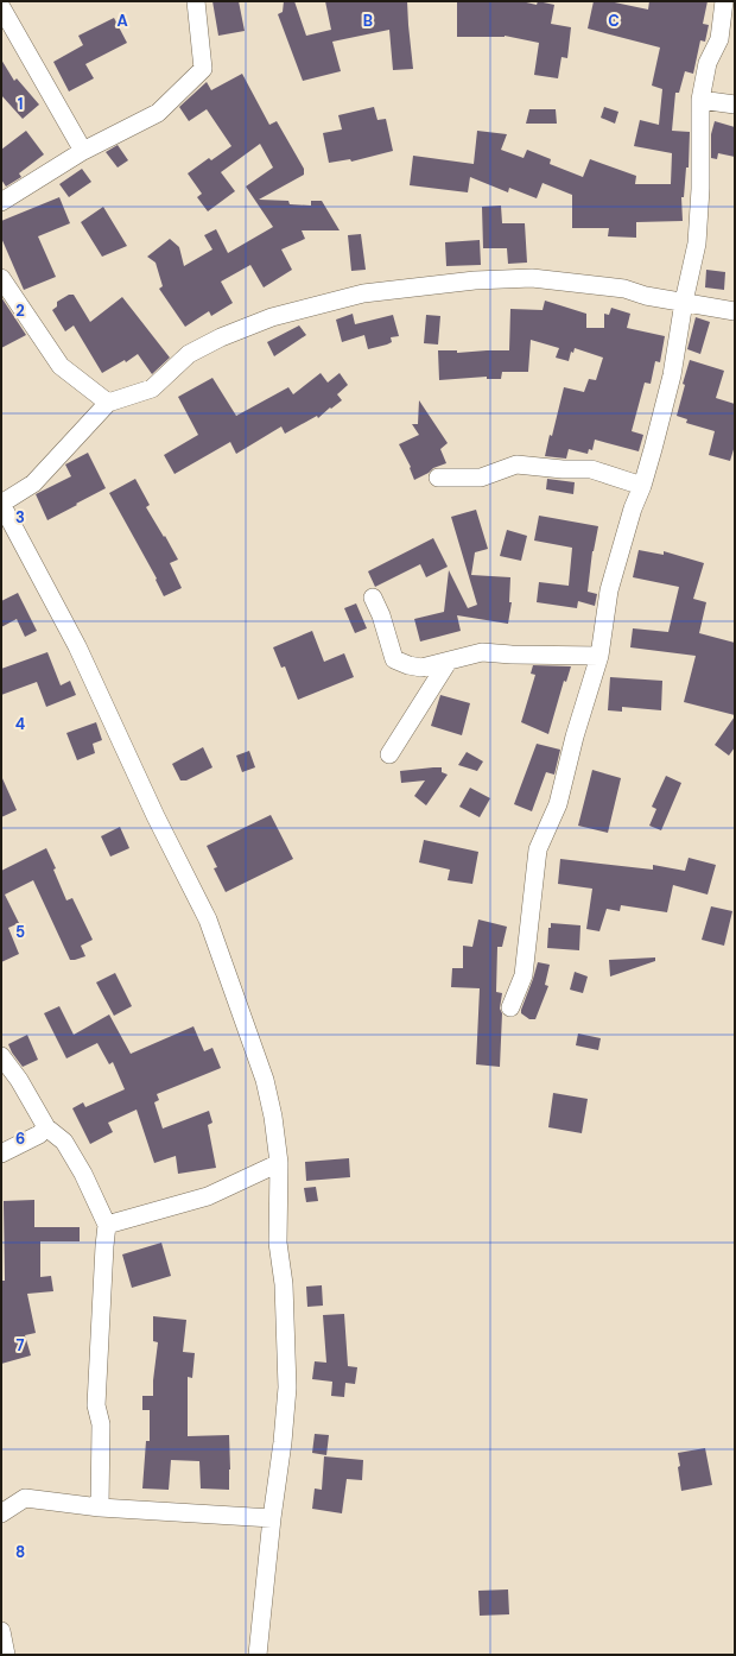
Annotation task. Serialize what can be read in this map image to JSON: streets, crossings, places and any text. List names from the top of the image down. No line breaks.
{"grid":{"columns":["A","B","C"],"rows":["1","2","3","4","5","6","7","8"]}}
